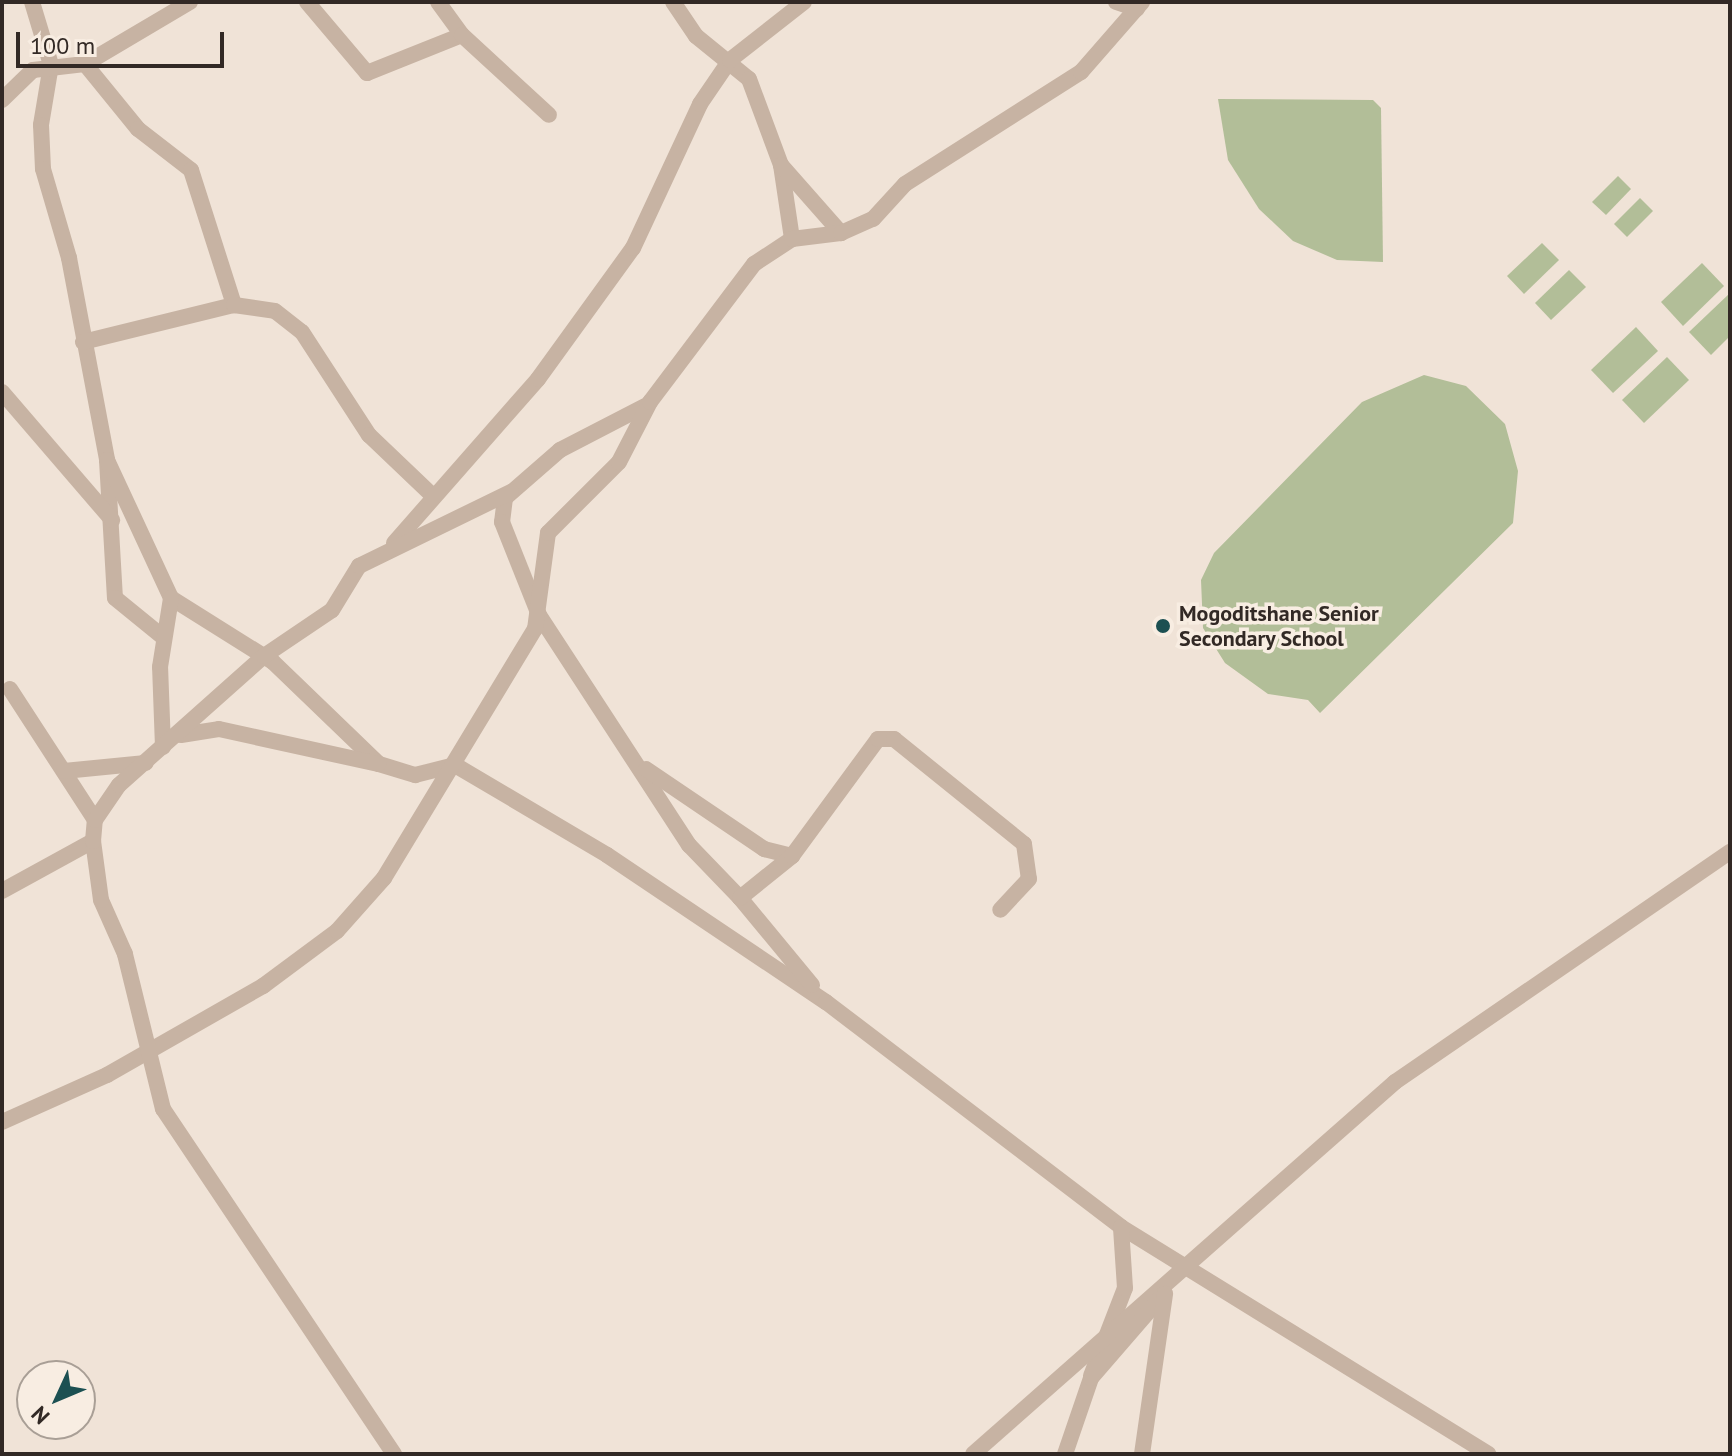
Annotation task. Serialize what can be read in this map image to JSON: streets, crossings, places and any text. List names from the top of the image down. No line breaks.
{"places":["Mogoditshane Senior Secondary School"],"scale_bar":"100 m","north":"bottom left"}
